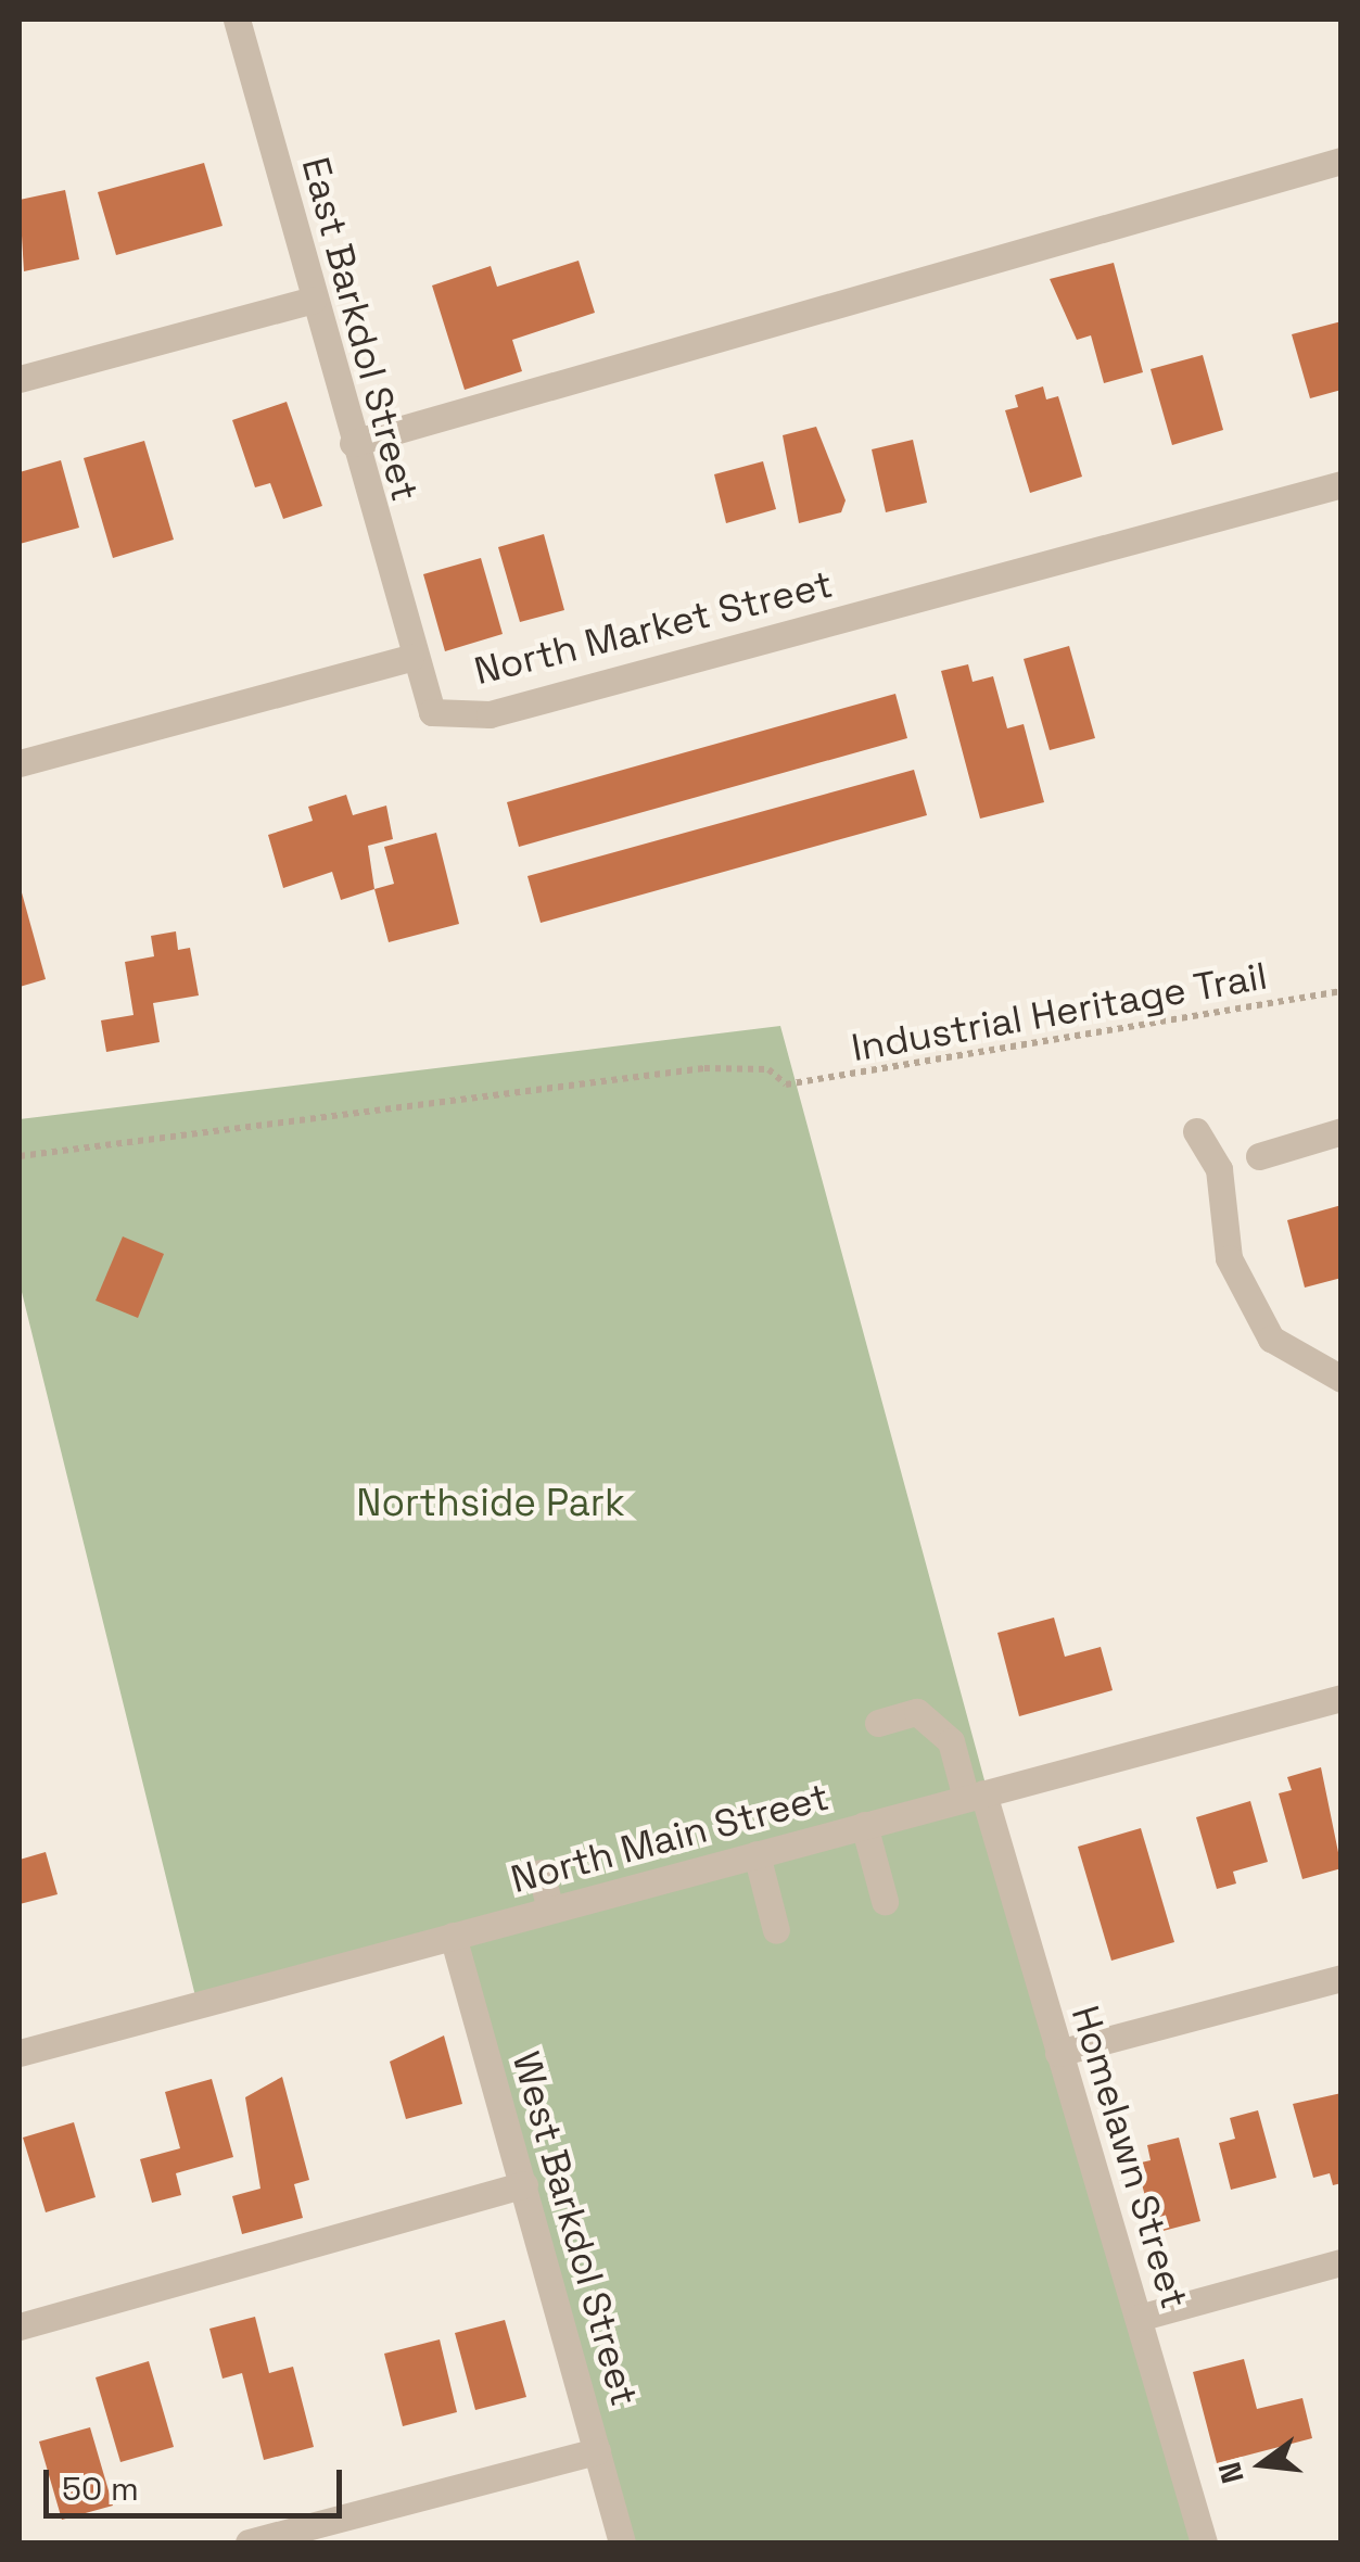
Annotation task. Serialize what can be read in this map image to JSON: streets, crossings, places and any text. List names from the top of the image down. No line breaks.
{"streets":{"street":["East Barkdol Street","North Market Street","North Main Street","Homelawn Street","West Barkdol Street"],"path":["Industrial Heritage Trail"]},"crossings":[["East Barkdol Street","North Market Street"],["North Main Street","Homelawn Street"],["North Main Street","West Barkdol Street"]],"parks":["Northside Park"],"scale_bar":"50 m","north":"left"}
